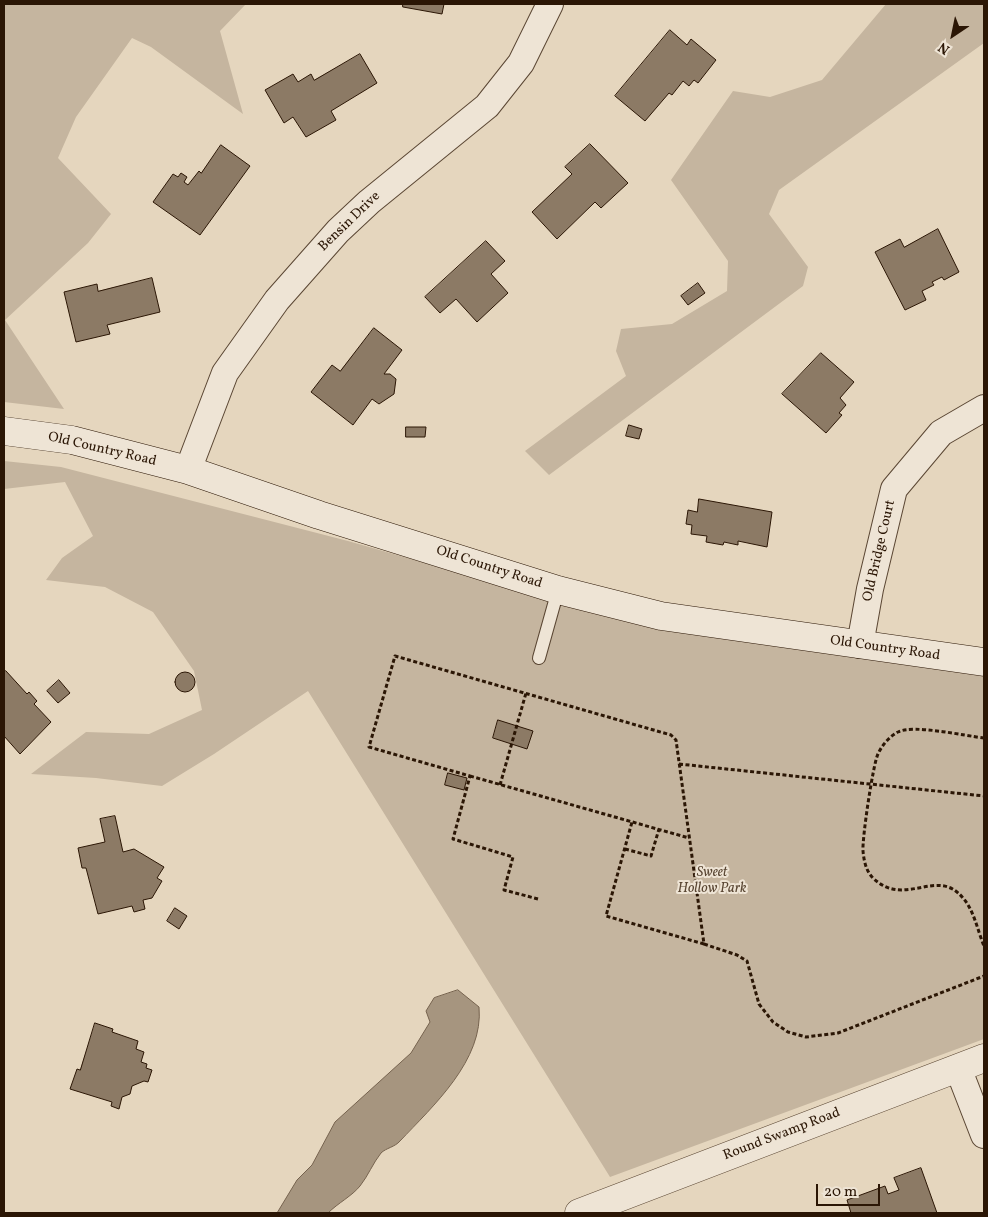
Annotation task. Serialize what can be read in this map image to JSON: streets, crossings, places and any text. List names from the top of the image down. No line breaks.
{"streets":{"main road":["Old Country Road","Round Swamp Road"],"street":["Bensin Drive","Old Bridge Court"]},"crossings":[["Bensin Drive","Old Country Road"],["Old Country Road","Old Bridge Court"]],"parks":["Sweet Hollow Park"],"scale_bar":"20 m","north":"bottom left"}
